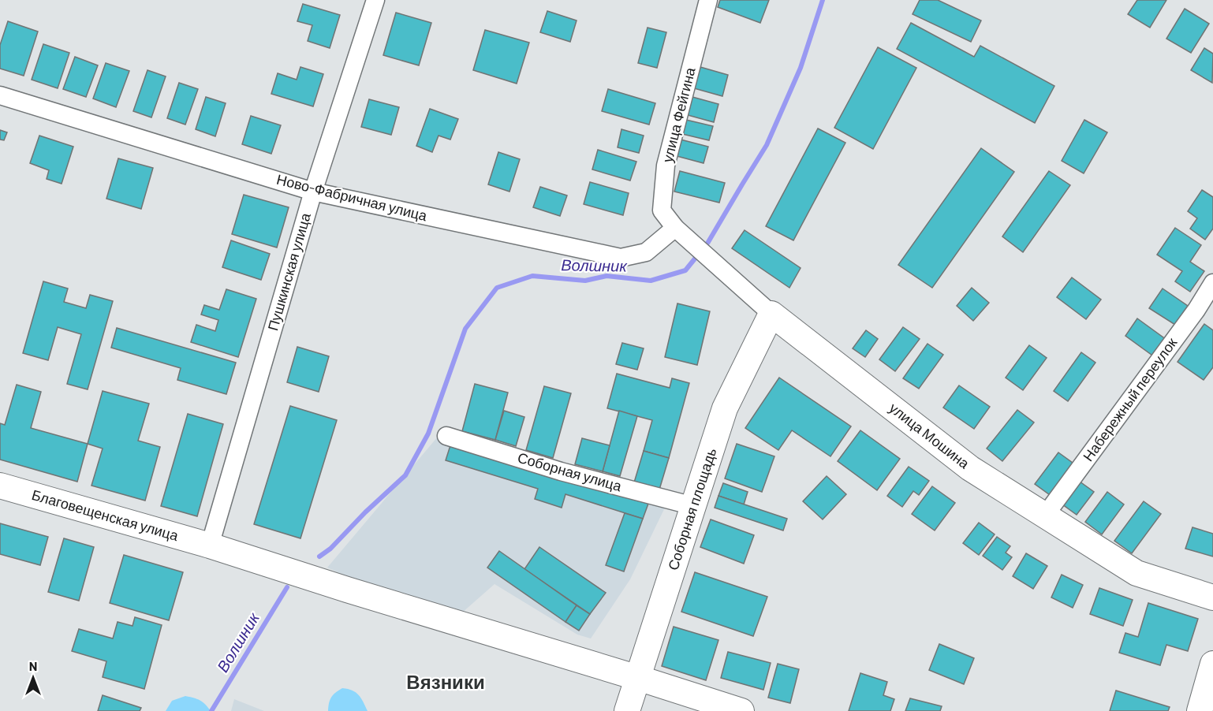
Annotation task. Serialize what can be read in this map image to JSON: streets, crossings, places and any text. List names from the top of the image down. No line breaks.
{"streets":{"street":["улица Фейгина","Ново-Фабричная улица","Пушкинская улица","Набережный переулок","улица Мошина","Соборная улица","Соборная площадь","Благовещенская улица"]},"crossings":[["улица Фейгина","Ново-Фабричная улица"],["улица Фейгина","улица Мошина"],["Ново-Фабричная улица","Пушкинская улица"],["Ново-Фабричная улица","улица Мошина"],["Пушкинская улица","Благовещенская улица"],["Набережный переулок","улица Мошина"],["улица Мошина","Соборная площадь"],["Соборная улица","Соборная площадь"],["Соборная площадь","Благовещенская улица"]],"districts":["Вязники"],"water":["Волшник"],"north":"top"}
